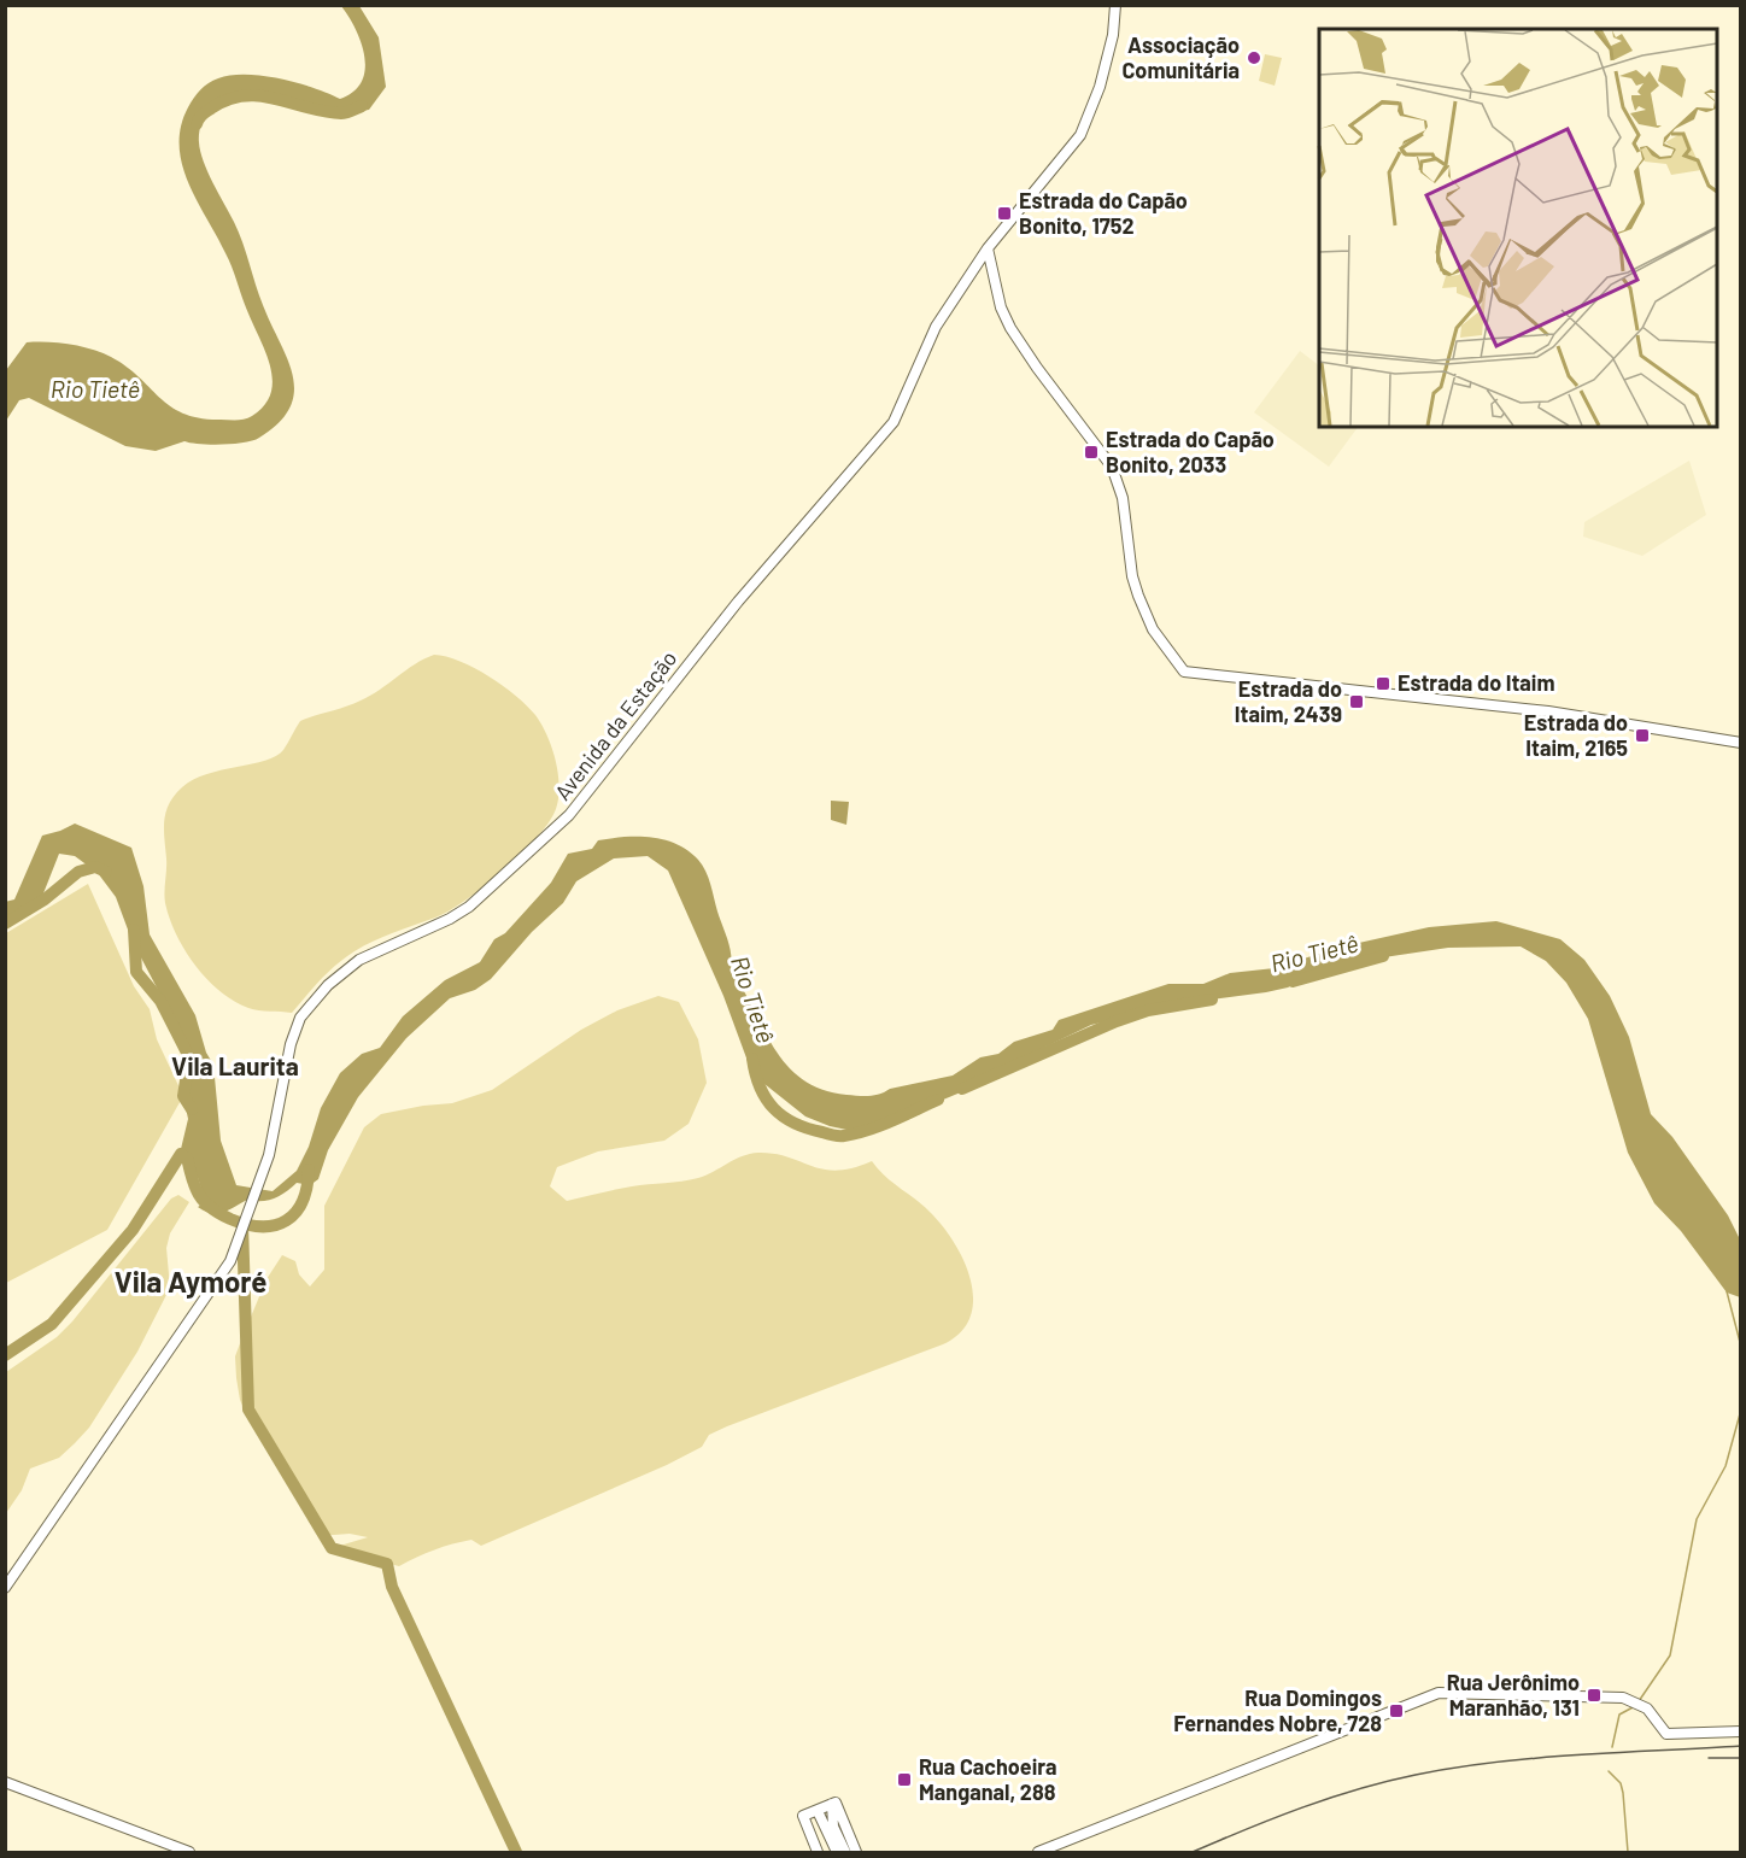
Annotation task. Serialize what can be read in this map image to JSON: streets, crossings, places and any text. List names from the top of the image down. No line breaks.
{"streets":{"street":["Avenida da Estação"]},"districts":["Vila Laurita","Vila Aymoré"],"water":["Rio Tietê"],"places":{"other":["Associação Comunitária"],"transit":["Estrada do Capão Bonito, 1752","Estrada do Capão Bonito, 2033","Estrada do Itaim","Estrada do Itaim, 2439","Estrada do Itaim, 2165","Rua Jerônimo Maranhão, 131","Rua Domingos Fernandes Nobre, 728","Rua Cachoeira Manganal, 288"]}}
